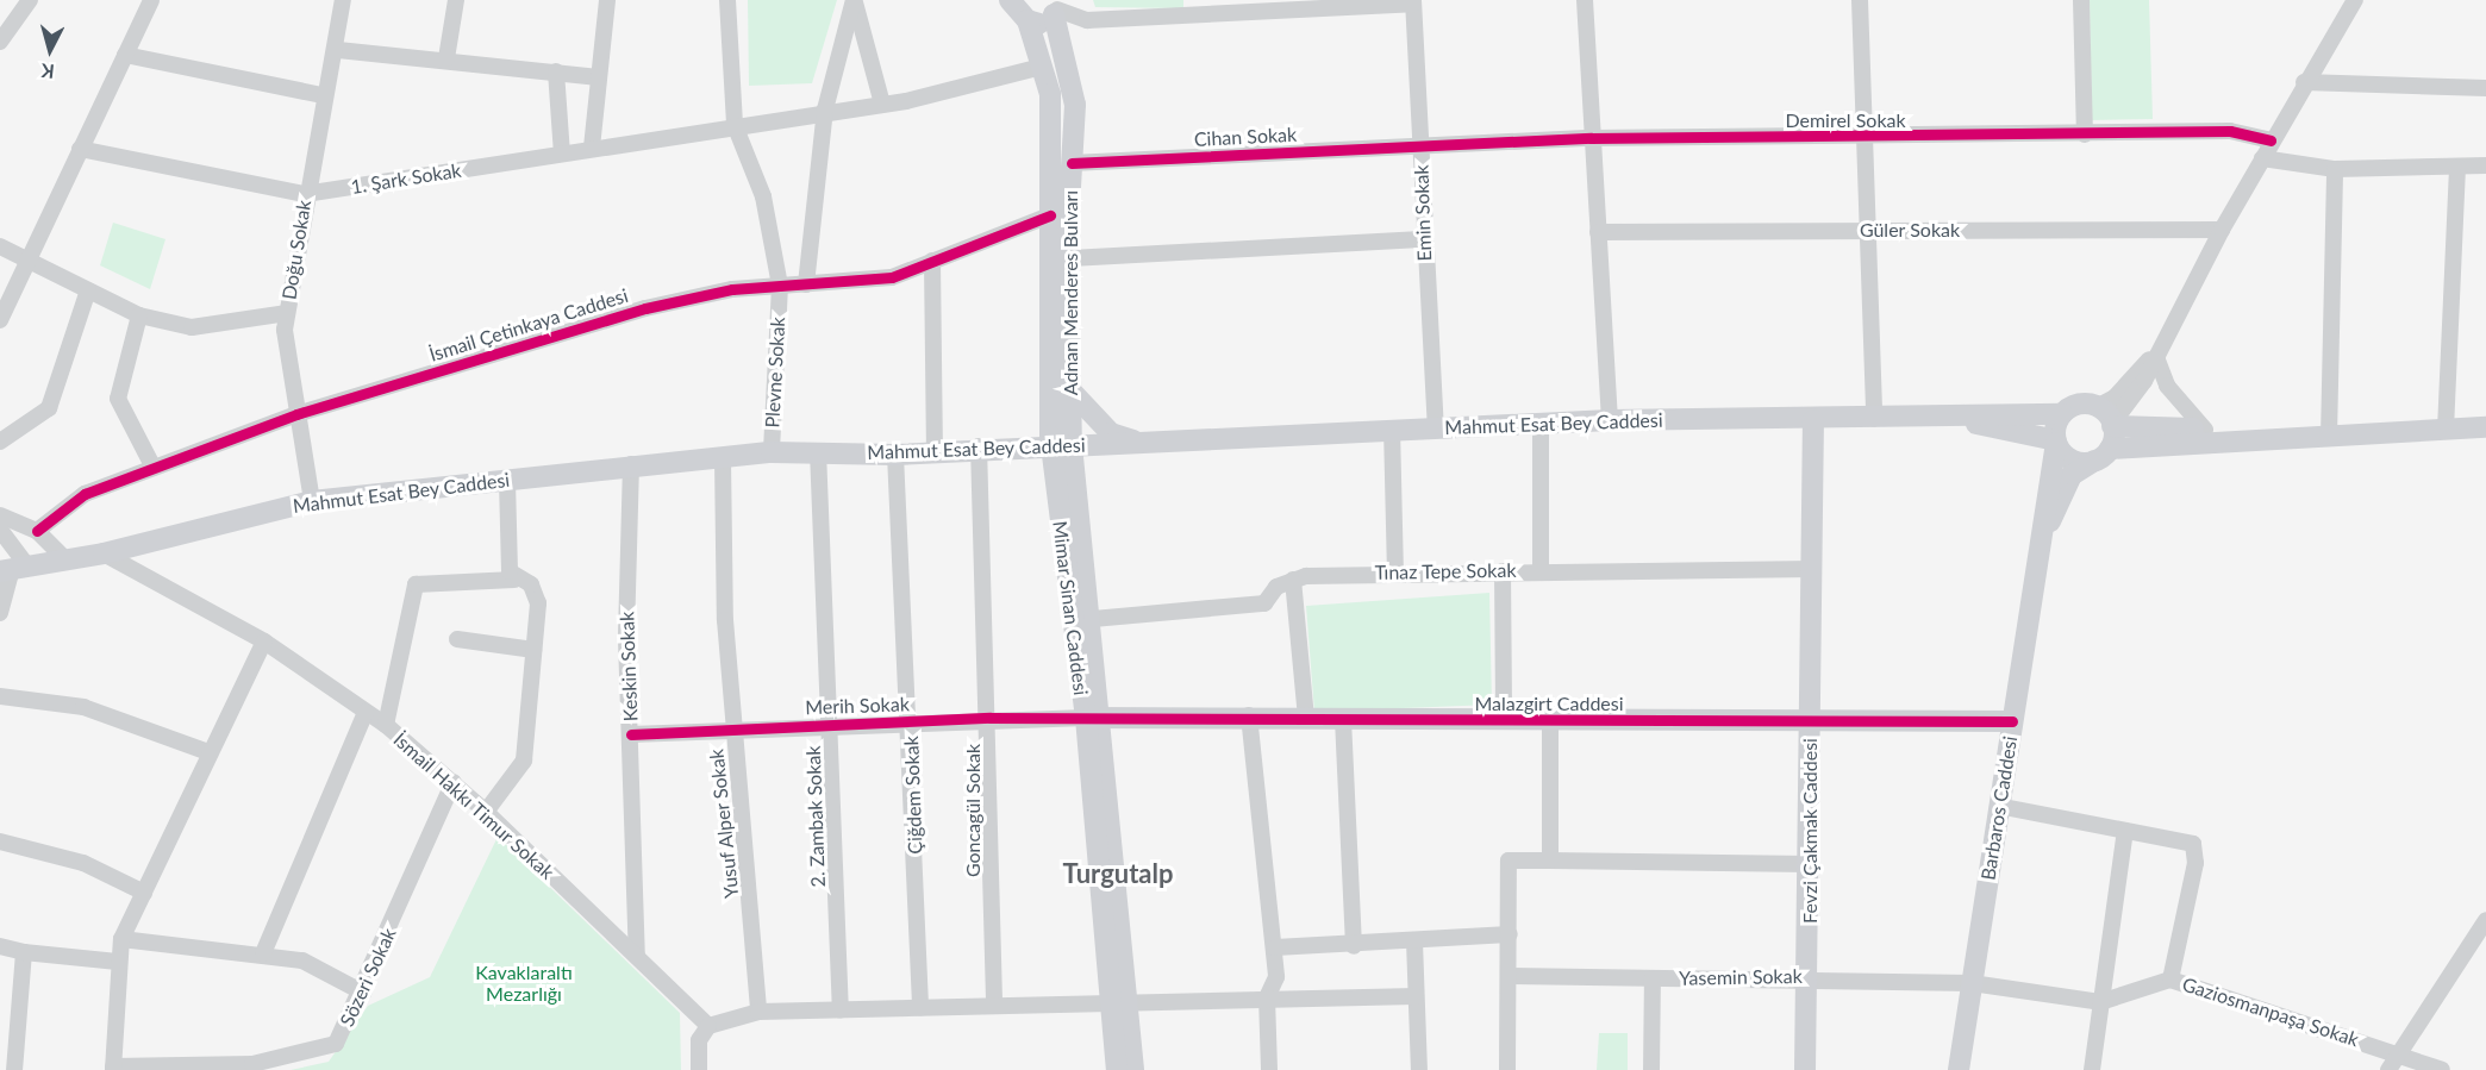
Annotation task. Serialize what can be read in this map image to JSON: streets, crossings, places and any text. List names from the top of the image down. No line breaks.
{"streets":{"main road":["Adnan Menderes Bulvarı","Mahmut Esat Bey Caddesi","Mimar Sinan Caddesi","Malazgirt Caddesi","Barbaros Caddesi","Fevzi Çakmak Caddesi"],"street":["Demirel Sokak","Cihan Sokak","1. Şark Sokak","Emin Sokak","Güler Sokak","Doğu Sokak","İsmail Çetinkaya Caddesi","Plevne Sokak","Tınaz Tepe Sokak","Keskin Sokak","Merih Sokak","Çiğdem Sokak","İsmail Hakkı Timur Sokak","Goncagül Sokak","2. Zambak Sokak","Yusuf Alper Sokak","Sözeri Sokak","Yasemin Sokak","Gaziosmanpaşa Sokak"]},"crossings":[["Demirel Sokak","Cihan Sokak"],["Demirel Sokak","Emin Sokak"],["Cihan Sokak","Emin Sokak"],["Cihan Sokak","Adnan Menderes Bulvarı"],["1. Şark Sokak","Doğu Sokak"],["1. Şark Sokak","Adnan Menderes Bulvarı"],["1. Şark Sokak","Plevne Sokak"],["Emin Sokak","Mahmut Esat Bey Caddesi"],["Doğu Sokak","İsmail Çetinkaya Caddesi"],["Doğu Sokak","Mahmut Esat Bey Caddesi"],["Adnan Menderes Bulvarı","İsmail Çetinkaya Caddesi"],["Adnan Menderes Bulvarı","Mahmut Esat Bey Caddesi"],["Adnan Menderes Bulvarı","Mimar Sinan Caddesi"],["İsmail Çetinkaya Caddesi","Plevne Sokak"],["Plevne Sokak","Mahmut Esat Bey Caddesi"],["Mahmut Esat Bey Caddesi","Mimar Sinan Caddesi"],["Mahmut Esat Bey Caddesi","Keskin Sokak"],["Mahmut Esat Bey Caddesi","Çiğdem Sokak"],["Mahmut Esat Bey Caddesi","İsmail Hakkı Timur Sokak"],["Mahmut Esat Bey Caddesi","Goncagül Sokak"],["Mahmut Esat Bey Caddesi","2. Zambak Sokak"],["Mahmut Esat Bey Caddesi","Yusuf Alper Sokak"],["Mahmut Esat Bey Caddesi","Fevzi Çakmak Caddesi"],["Tınaz Tepe Sokak","Fevzi Çakmak Caddesi"],["Mimar Sinan Caddesi","Malazgirt Caddesi"],["Mimar Sinan Caddesi","Merih Sokak"],["Keskin Sokak","Merih Sokak"],["Keskin Sokak","İsmail Hakkı Timur Sokak"],["Malazgirt Caddesi","Merih Sokak"],["Malazgirt Caddesi","Barbaros Caddesi"],["Malazgirt Caddesi","Fevzi Çakmak Caddesi"],["Merih Sokak","Çiğdem Sokak"],["Merih Sokak","Goncagül Sokak"],["Merih Sokak","2. Zambak Sokak"],["Merih Sokak","Yusuf Alper Sokak"],["İsmail Hakkı Timur Sokak","Sözeri Sokak"],["Barbaros Caddesi","Yasemin Sokak"],["Barbaros Caddesi","Gaziosmanpaşa Sokak"],["Fevzi Çakmak Caddesi","Yasemin Sokak"],["Yasemin Sokak","Gaziosmanpaşa Sokak"]],"districts":["Turgutalp"],"parks":["Kavaklaraltı Mezarlığı"],"north":"bottom"}
